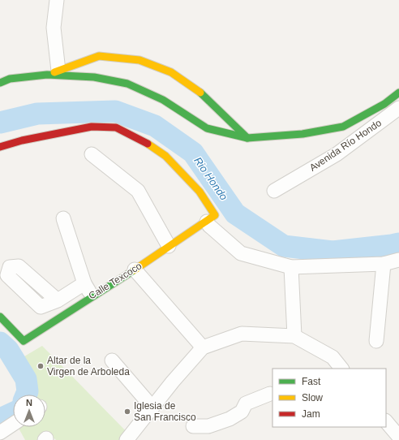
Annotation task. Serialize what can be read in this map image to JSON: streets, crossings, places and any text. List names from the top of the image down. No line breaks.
{"streets":{"main road":["Calle Texcoco"],"street":["Avenida Río Hondo"]},"water":["Rio Hondo"],"places":["Altar de la Virgen de Arboleda","Iglesia de San Francisco"],"legend":["Fast","Slow","Jam"],"north":"top"}
